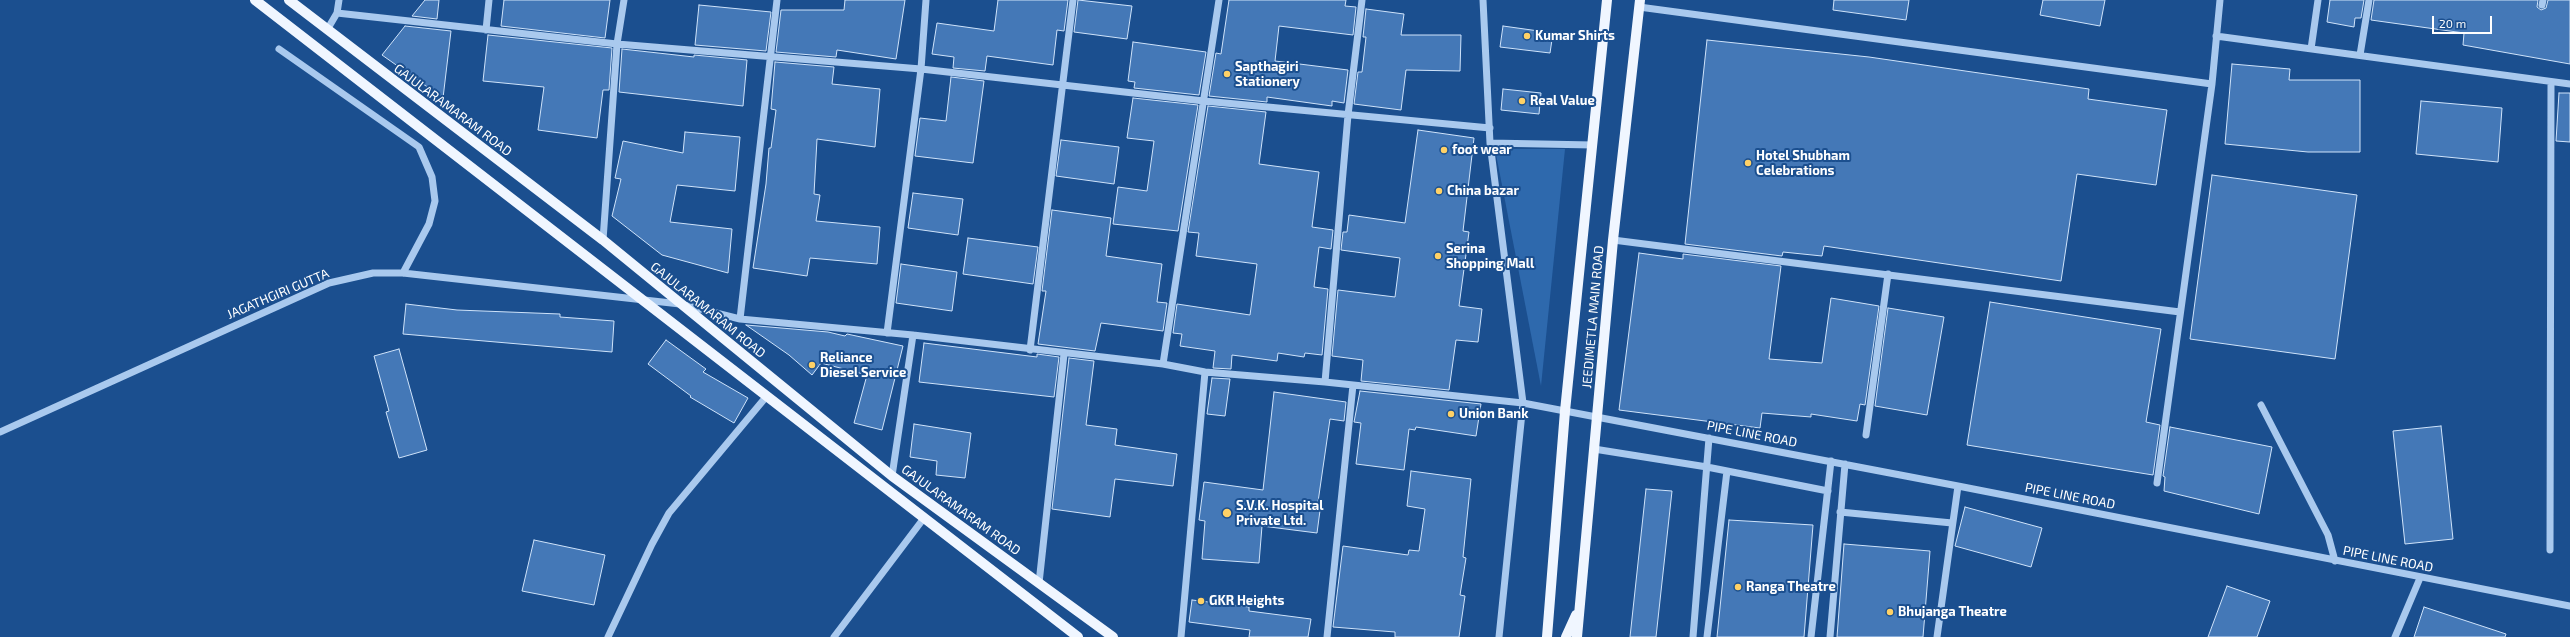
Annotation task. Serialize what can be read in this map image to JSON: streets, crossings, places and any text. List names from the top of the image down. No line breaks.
{"streets":{"main road":["GAJULARAMARAM ROAD","JEEDIMETLA MAIN ROAD"],"street":["JAGATHGIRI GUTTA","PIPE LINE ROAD"]},"crossings":[["GAJULARAMARAM ROAD","JAGATHGIRI GUTTA"],["JAGATHGIRI GUTTA","PIPE LINE ROAD"],["JEEDIMETLA MAIN ROAD","PIPE LINE ROAD"]],"places":["Kumar Shirts","Sapthagiri Stationery","Real Value","foot wear","Hotel Shubham Celebrations","China bazar","Serina Shopping Mall","Reliance Diesel Service","Union Bank","S.V.K. Hospital Private Ltd.","Ranga Theatre","GKR Heights","Bhujanga Theatre"],"scale_bar":"20 m"}
